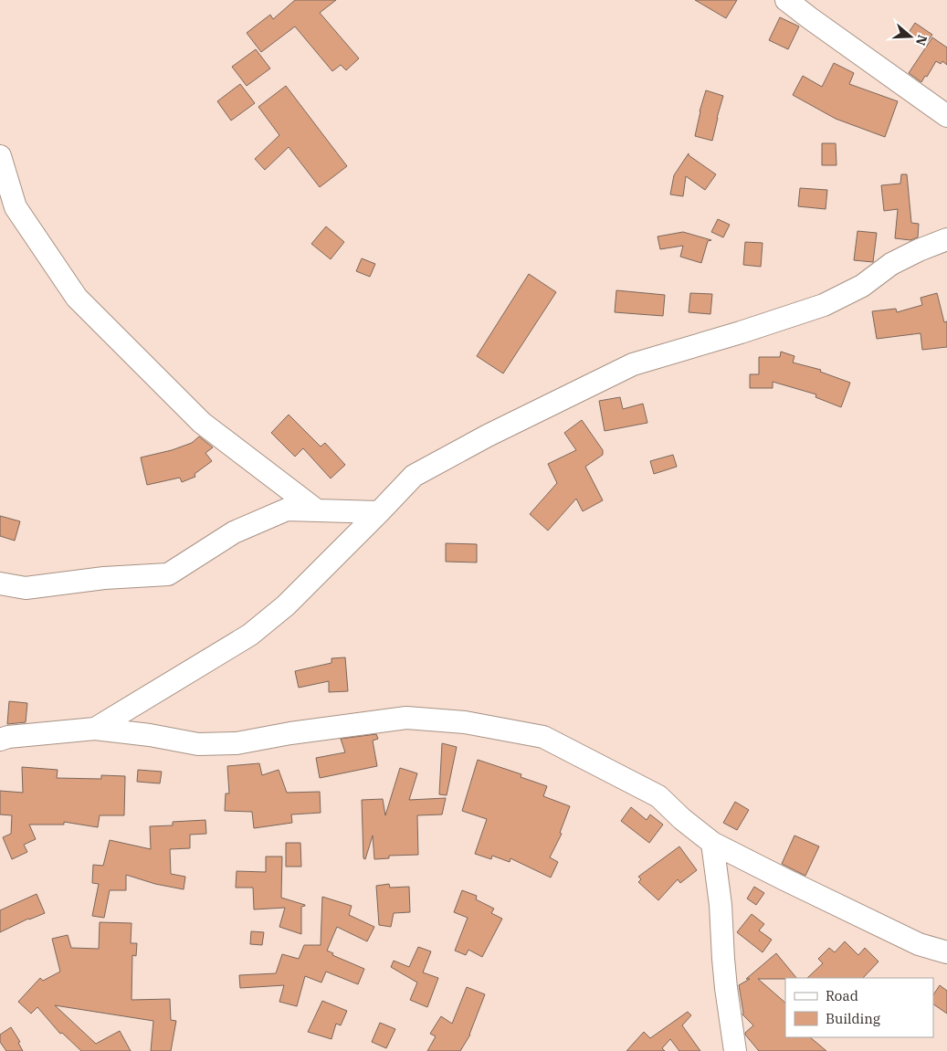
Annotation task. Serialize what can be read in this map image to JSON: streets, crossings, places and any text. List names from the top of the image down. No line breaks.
{"legend":["Road","Building"],"north":"right"}
